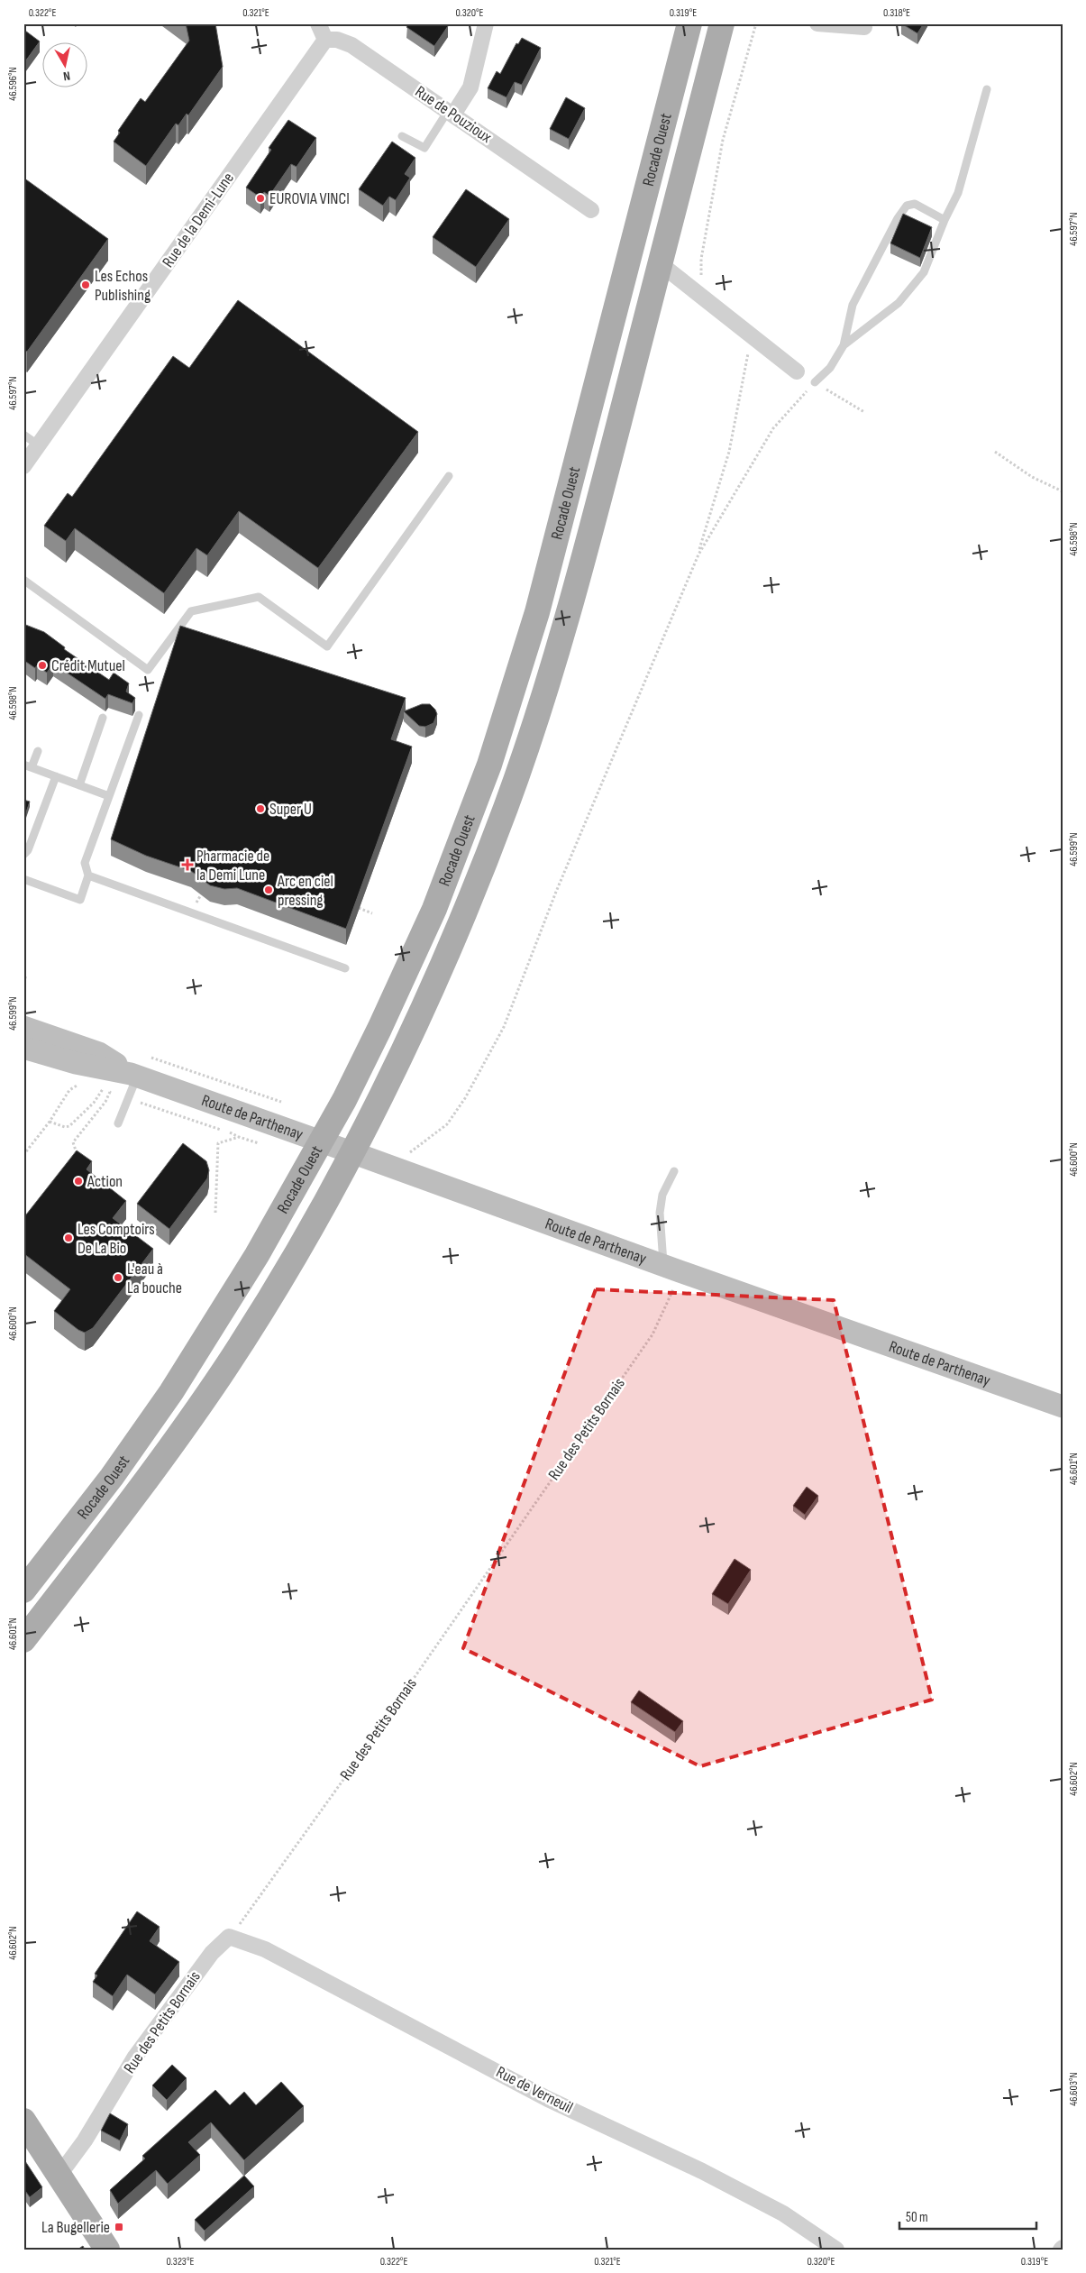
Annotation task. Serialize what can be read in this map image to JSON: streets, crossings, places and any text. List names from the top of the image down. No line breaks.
{"streets":{"main road":["Rocade Ouest","Route de Parthenay"],"street":["Rue de Pouzioux","Rue de la Demi-Lune","Rue des Petits Bornais","Rue de Verneuil"]},"crossings":[["Rue de Pouzioux","Rue de la Demi-Lune"],["Rocade Ouest","Route de Parthenay"],["Route de Parthenay","Rue des Petits Bornais"],["Rue des Petits Bornais","Rue de Verneuil"]],"places":{"other":["EUROVIA VINCI","Les Echos Publishing","Crédit Mutuel","Super U","Arc en ciel pressing","Action","Les Comptoirs De La Bio","L'eau à La bouche"],"health":["Pharmacie de la Demi Lune"],"transit":["La Bugellerie"]},"scale_bar":"50 m","north":"bottom","coordinates":["0.322°E","0.321°E","0.320°E","0.319°E","0.318°E","46.596°N","46.597°N","46.598°N","46.599°N","46.600°N","46.601°N","46.602°N","46.603°N","0.323°E"]}
